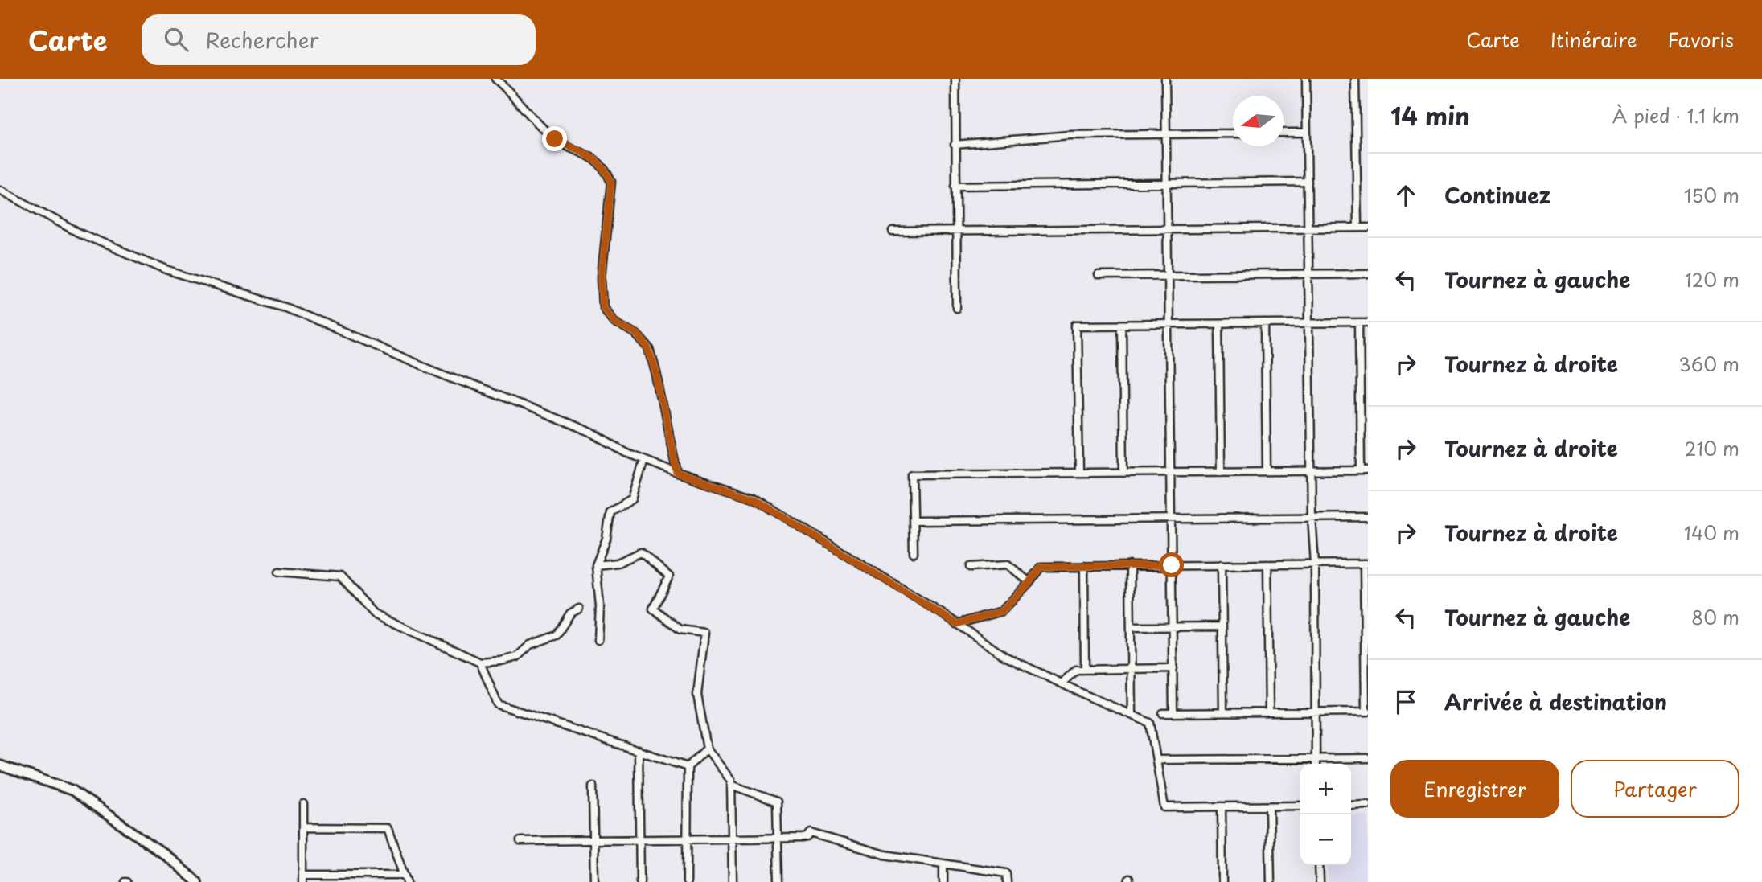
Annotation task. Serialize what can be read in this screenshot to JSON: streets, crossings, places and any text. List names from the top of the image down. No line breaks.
{"north":"left","page":{"header":"Carte","search":"Rechercher","nav":["Carte","Itinéraire","Favoris"],"heading":["14 min","À pied · 1.1 km"],"list":[["Continuez","150 m"],["Tournez à gauche","120 m"],["Tournez à droite","360 m"],["Tournez à droite","210 m"],["Tournez à droite","140 m"],["Tournez à gauche","80 m"],"Arrivée à destination"],"buttons":["Enregistrer","Partager"],"map_buttons":["+","−"]}}
